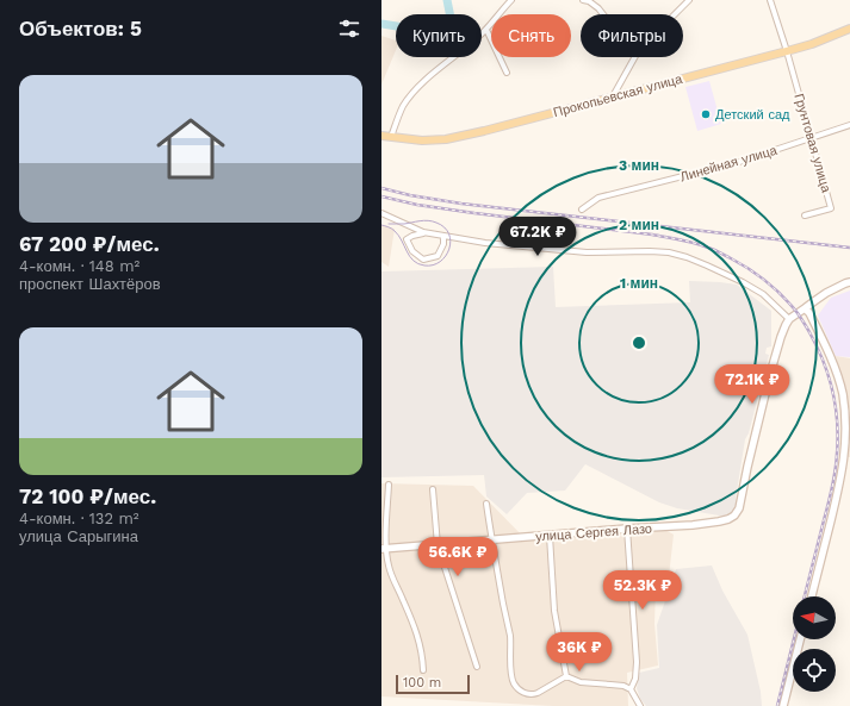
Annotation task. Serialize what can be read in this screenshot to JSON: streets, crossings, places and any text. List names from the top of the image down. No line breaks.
{"streets":{"main road":["Прокопьевская улица","улица Сергея Лазо"],"street":["Грунтовая улица","Линейная улица"]},"crossings":[["Прокопьевская улица","Грунтовая улица"],["Грунтовая улица","Линейная улица"]],"places":["Детский сад"],"scale_bar":"100 m","north":"left","page":{"heading":"Объектов: 5","chip":["Купить","Снять","Фильтры"],"list":[{"name":"67 200 ₽/мес.","note":"4-комн. · 148 m² · проспект Шахтёров"},{"name":"72 100 ₽/мес.","note":"4-комн. · 132 m² · улица Сарыгина"}],"price":["67.2K ₽","72.1K ₽","56.6K ₽","52.3K ₽","36K ₽"],"scale":"100 m"},"rings":["3 мин","2 мин","1 мин"]}
